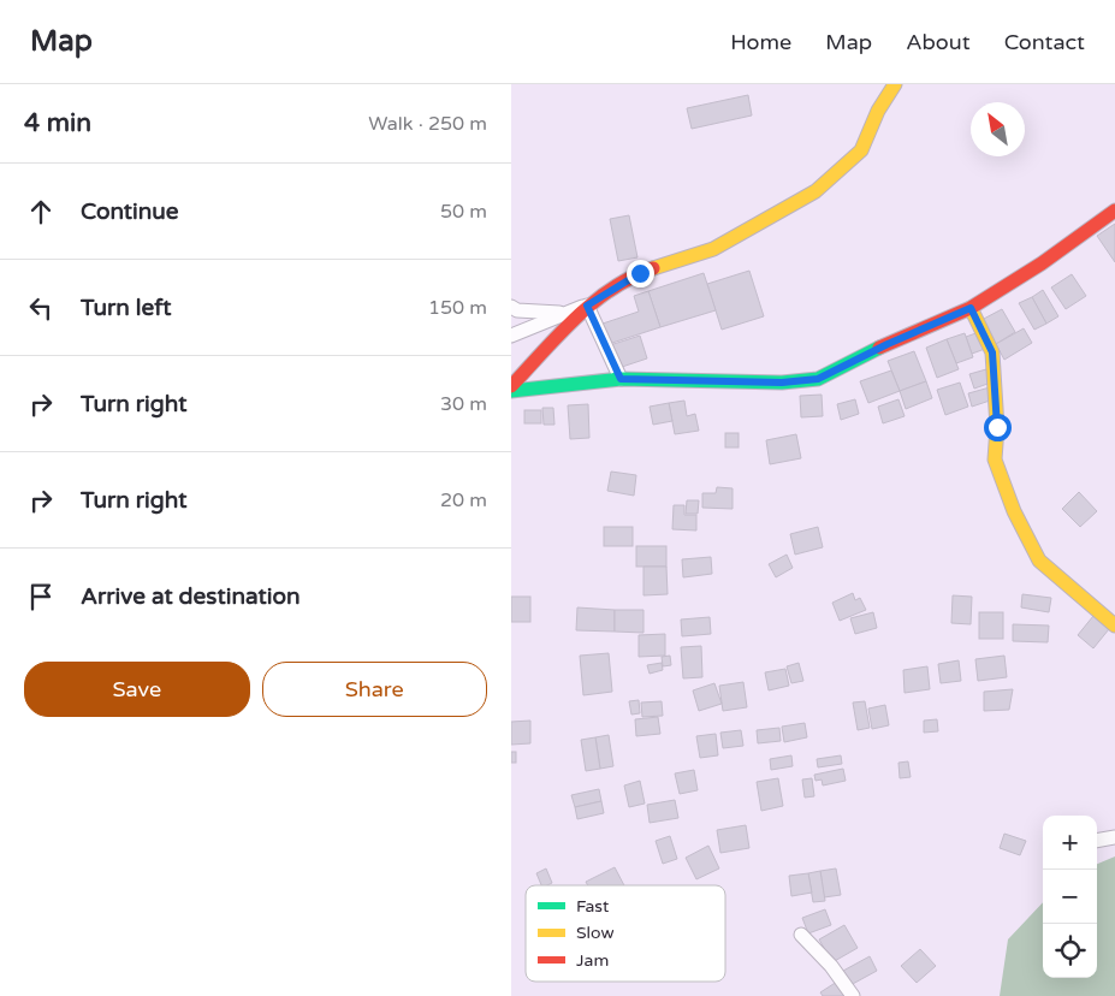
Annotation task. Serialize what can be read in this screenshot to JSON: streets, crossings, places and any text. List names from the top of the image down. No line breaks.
{"legend":["Fast","Slow","Jam"],"north":"top left","page":{"header":"Map","nav":["Home","Map","About","Contact"],"heading":["4 min","Walk · 250 m"],"list":[["Continue","50 m"],["Turn left","150 m"],["Turn right","30 m"],["Turn right","20 m"],"Arrive at destination"],"buttons":["Save","Share"],"map_buttons":["+","−"]}}
